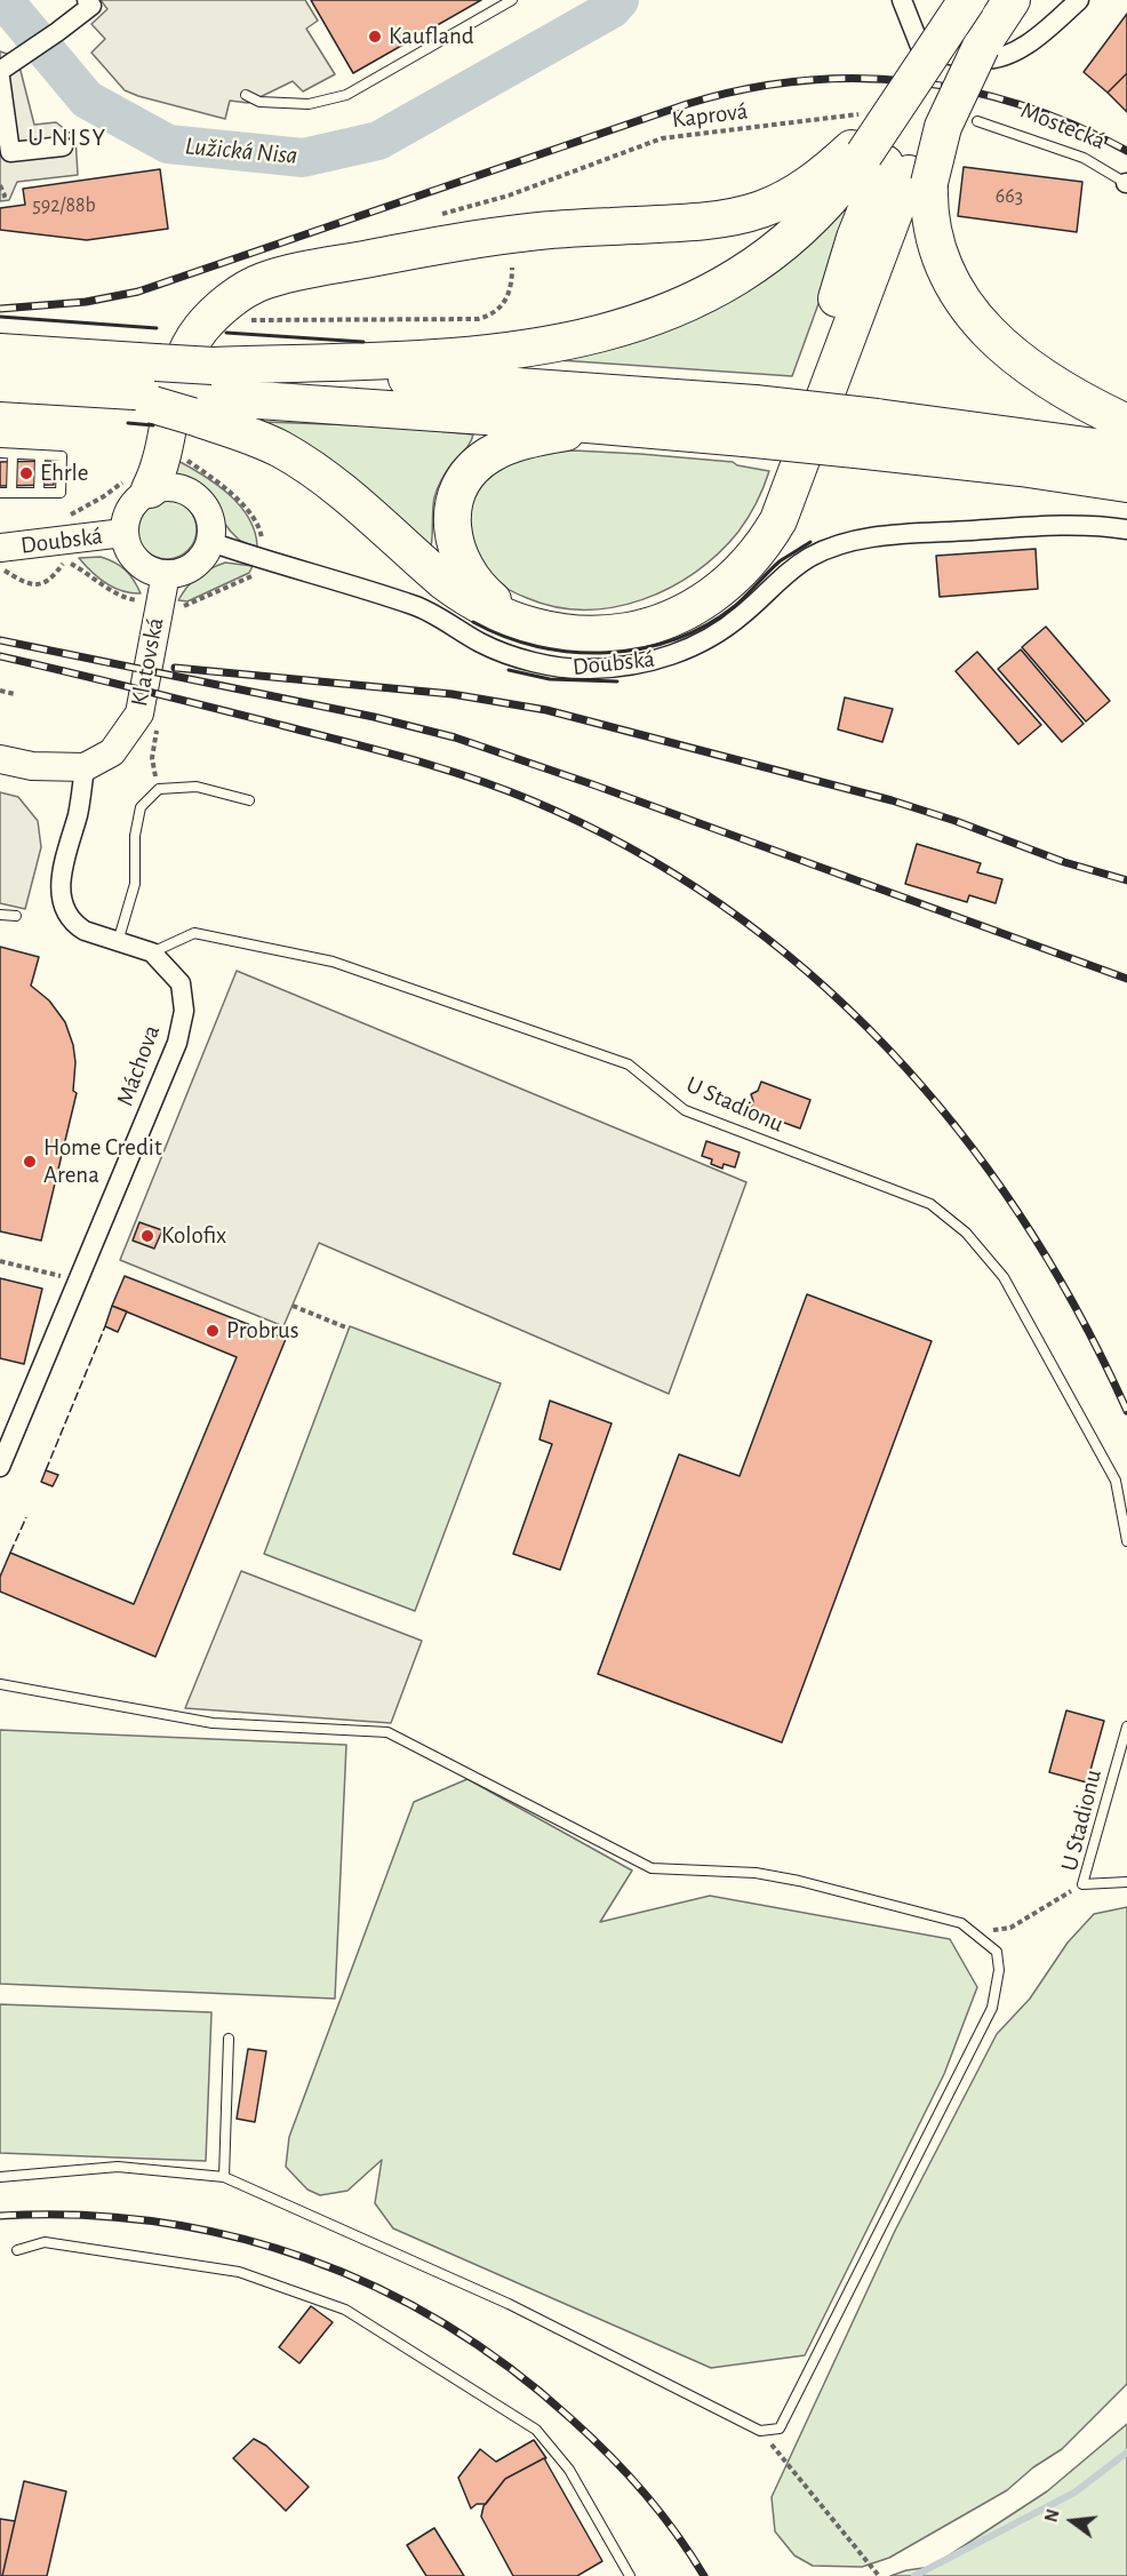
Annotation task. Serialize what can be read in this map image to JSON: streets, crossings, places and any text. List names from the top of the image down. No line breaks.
{"streets":{"street":["Doubská","Klatovská","Máchova"],"lane":["Mostecká","U Stadionu"],"path":["Kaprová"]},"crossings":[["Doubská","Klatovská"],["Máchova","U Stadionu"]],"districts":["U NISY"],"water":["Lužická Nisa"],"places":["Kaufland","Ehrle","Home Credit Arena","Kolofix","Probrus"],"house_numbers":["663","592/88b"],"north":"left"}
